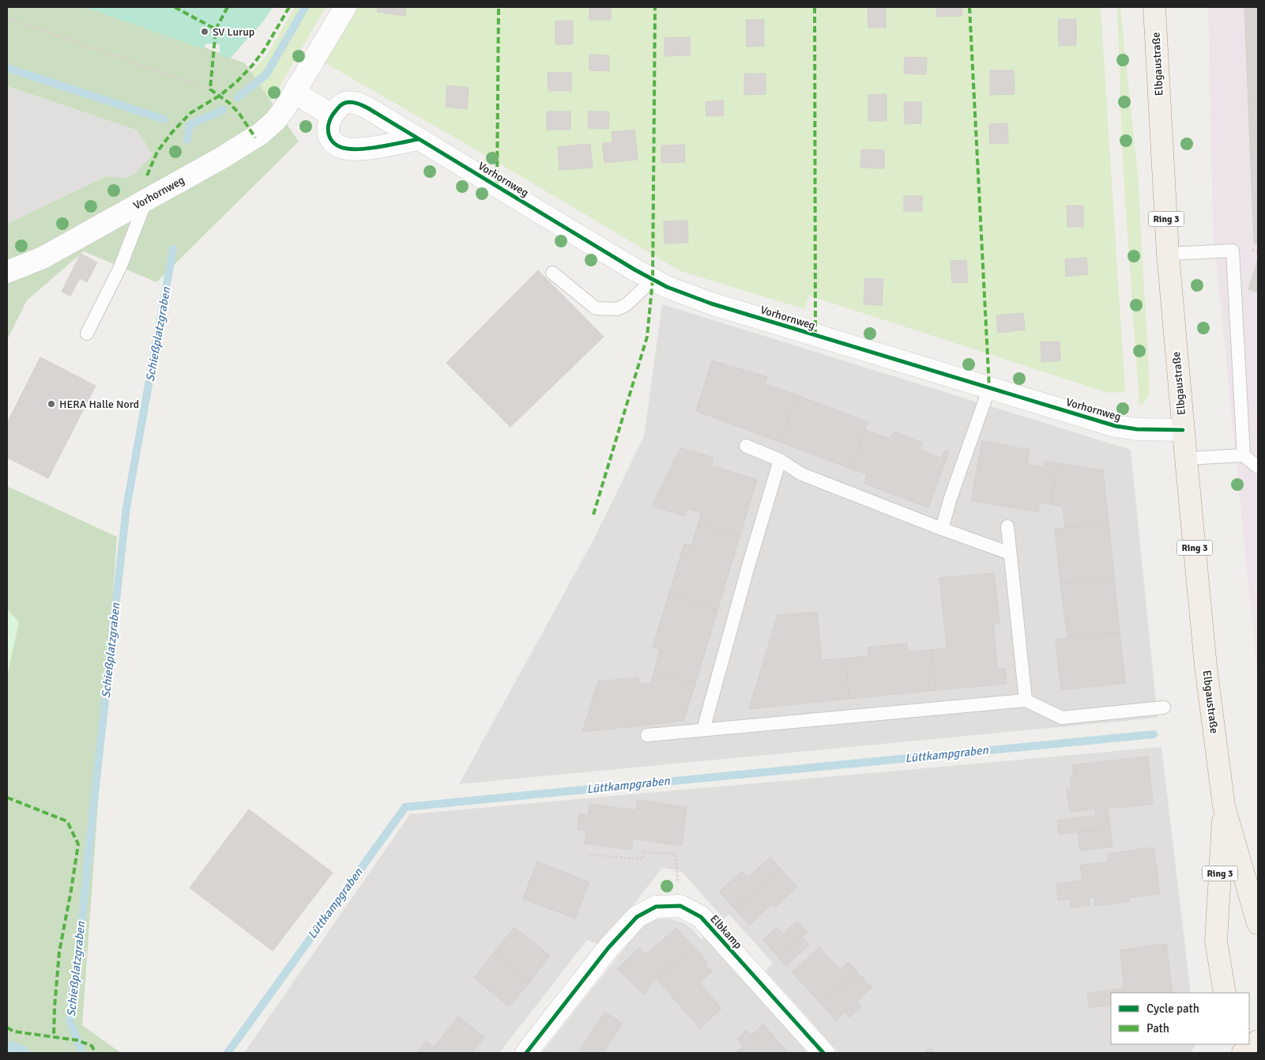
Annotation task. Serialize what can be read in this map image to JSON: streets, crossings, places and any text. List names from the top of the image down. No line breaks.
{"streets":{"main road":["Elbgaustraße","Ring 3"],"street":["Vorhornweg","Elbkamp"]},"crossings":[["Elbgaustraße","Vorhornweg"]],"water":["Schießplatzgraben","Lüttkampgraben"],"places":["SV Lurup","HERA Halle Nord"],"legend":["Cycle path","Path"]}
